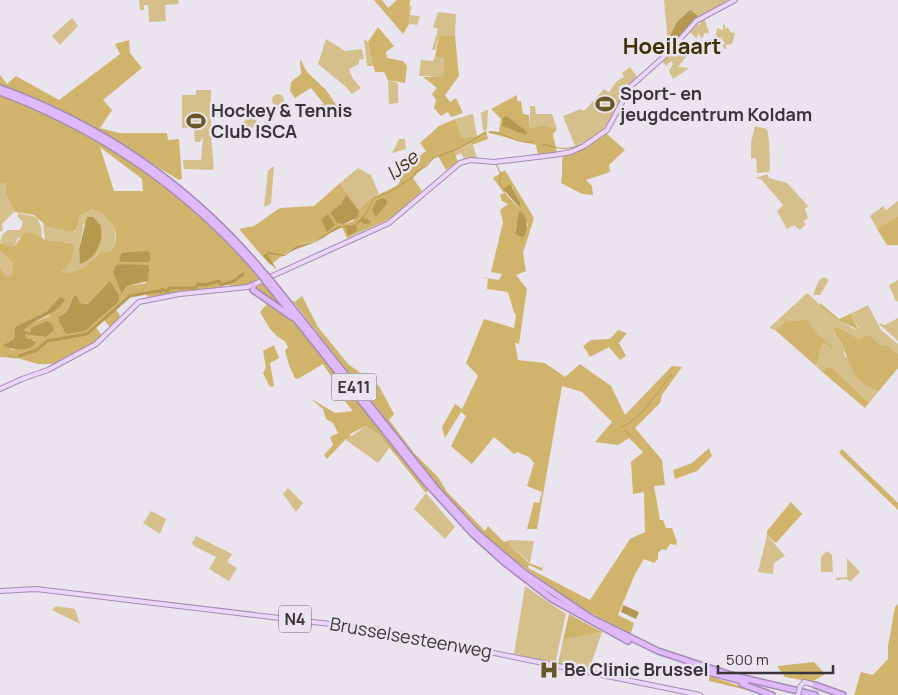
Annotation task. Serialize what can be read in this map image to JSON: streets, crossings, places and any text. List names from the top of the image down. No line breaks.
{"streets":{"highway":["E411"],"main road":["N4","Brusselsesteenweg"]},"districts":["Hoeilaart"],"water":["IJse"],"places":{"sports":["Sport- en jeugdcentrum Koldam","Hockey & Tennis Club ISCA"],"hospital":["Be Clinic Brussel"]},"scale_bar":"500 m"}
